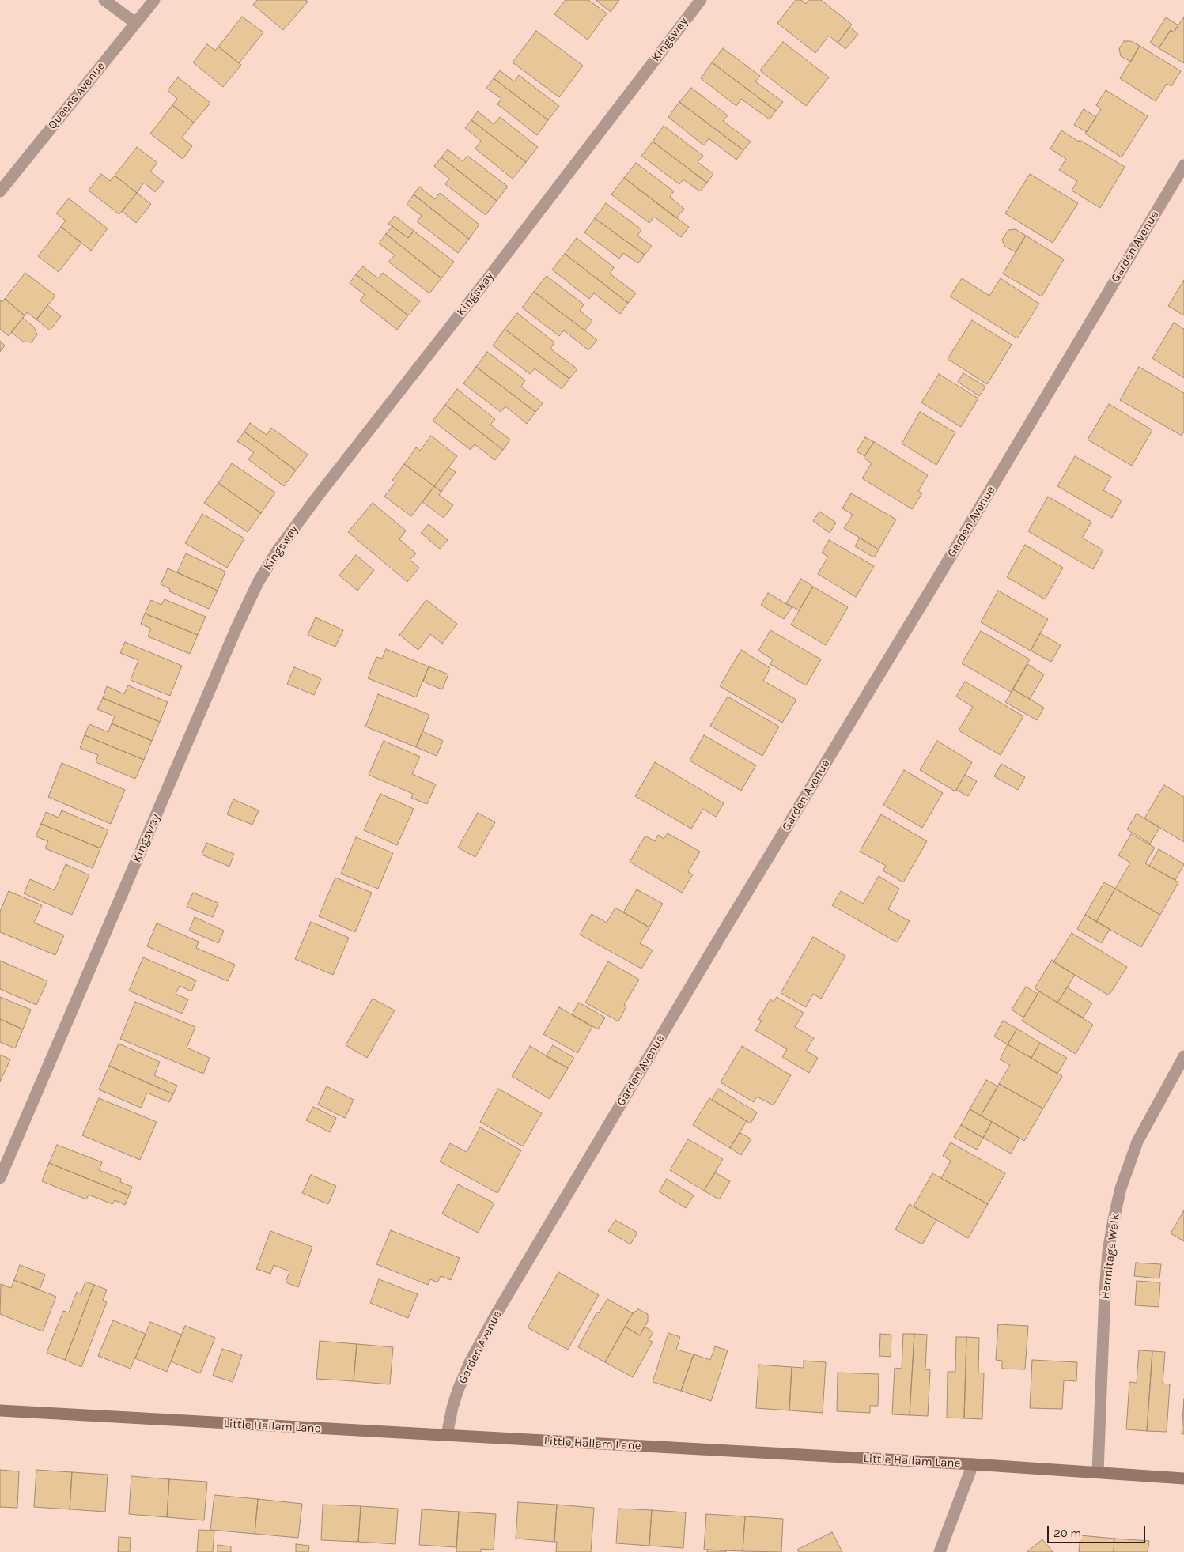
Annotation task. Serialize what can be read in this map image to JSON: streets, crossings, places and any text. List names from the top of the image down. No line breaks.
{"streets":{"street":["Kingsway","Queens Avenue","Garden Avenue","Hermitage Walk","Little Hallam Lane"]},"crossings":[["Garden Avenue","Little Hallam Lane"],["Hermitage Walk","Little Hallam Lane"]],"scale_bar":"20 m"}
